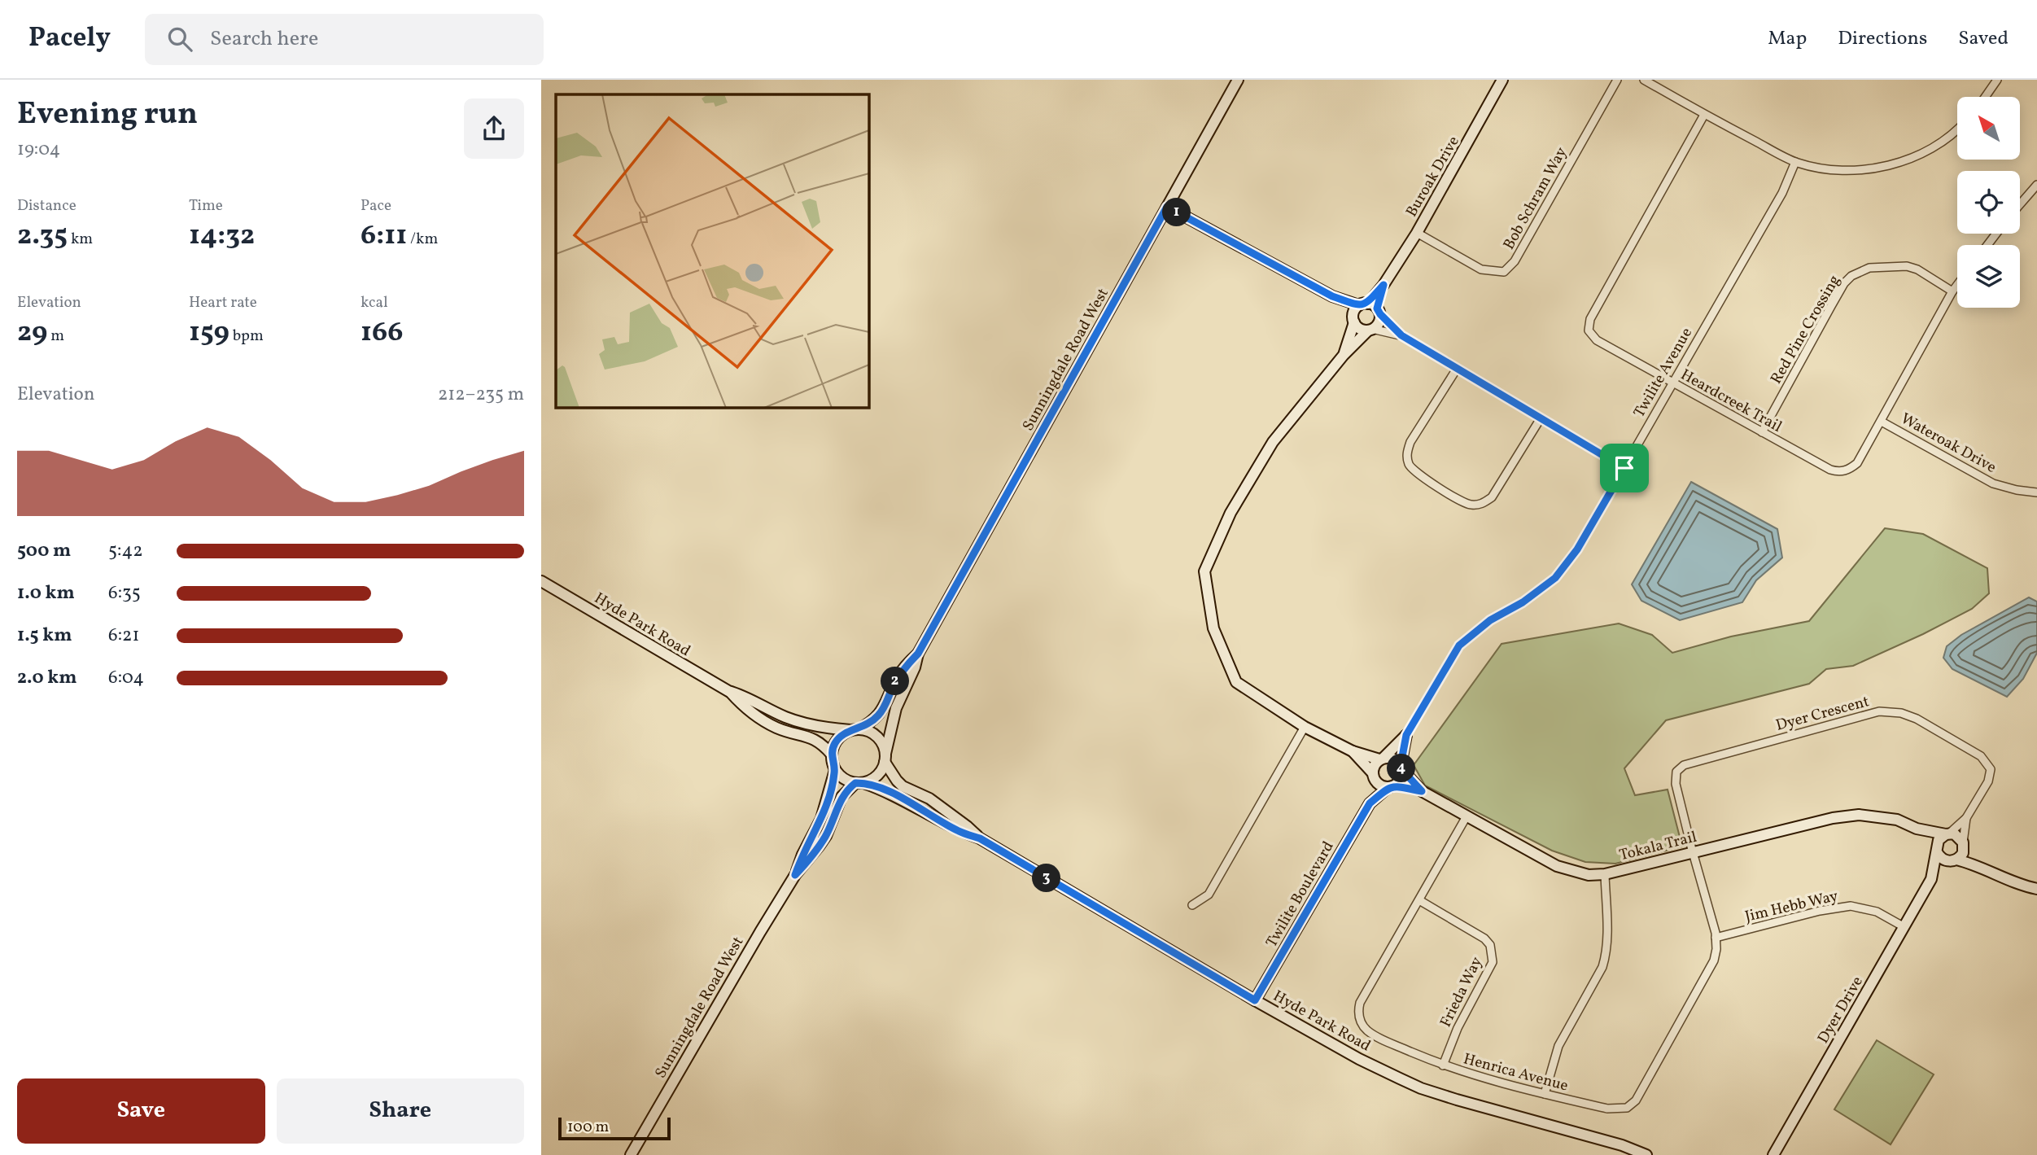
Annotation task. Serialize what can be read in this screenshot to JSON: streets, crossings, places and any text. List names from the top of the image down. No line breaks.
{"streets":{"main road":["Buroak Drive","Sunningdale Road West","Twilite Avenue","Hyde Park Road","Tokala Trail","Twilite Boulevard","Dyer Drive"],"street":["Bob Schram Way","Red Pine Crossing","Heardcreek Trail","Wateroak Drive","Dyer Crescent","Jim Hebb Way","Frieda Way","Henrica Avenue"]},"crossings":[["Buroak Drive","Bob Schram Way"],["Red Pine Crossing","Heardcreek Trail"],["Sunningdale Road West","Hyde Park Road"],["Twilite Avenue","Heardcreek Trail"],["Twilite Avenue","Tokala Trail"],["Twilite Avenue","Twilite Boulevard"],["Heardcreek Trail","Wateroak Drive"],["Hyde Park Road","Twilite Boulevard"],["Dyer Crescent","Tokala Trail"],["Dyer Crescent","Dyer Drive"],["Dyer Crescent","Henrica Avenue"],["Tokala Trail","Twilite Boulevard"],["Tokala Trail","Dyer Drive"],["Tokala Trail","Henrica Avenue"],["Jim Hebb Way","Dyer Drive"],["Jim Hebb Way","Henrica Avenue"],["Frieda Way","Henrica Avenue"]],"scale_bar":"100 m","north":"top left","page":{"header":"Pacely","search":"Search here","nav":["Map","Directions","Saved"],"heading":["Evening run","19:04"],"stats":[["Distance","2.35 km"],["Time","14:32"],["Pace","6:11 /km"],["Elevation","29 m"],["Heart rate","159 bpm"],["kcal","166"]],"pins":["1","2","4","3"],"chart":["Elevation","212–235 m"],"list":[{"name":"500 m","note":"5:42"},{"name":"1.0 km","note":"6:35"},{"name":"1.5 km","note":"6:21"},{"name":"2.0 km","note":"6:04"}],"buttons":["Save","Share"],"scale":"100 m"}}
